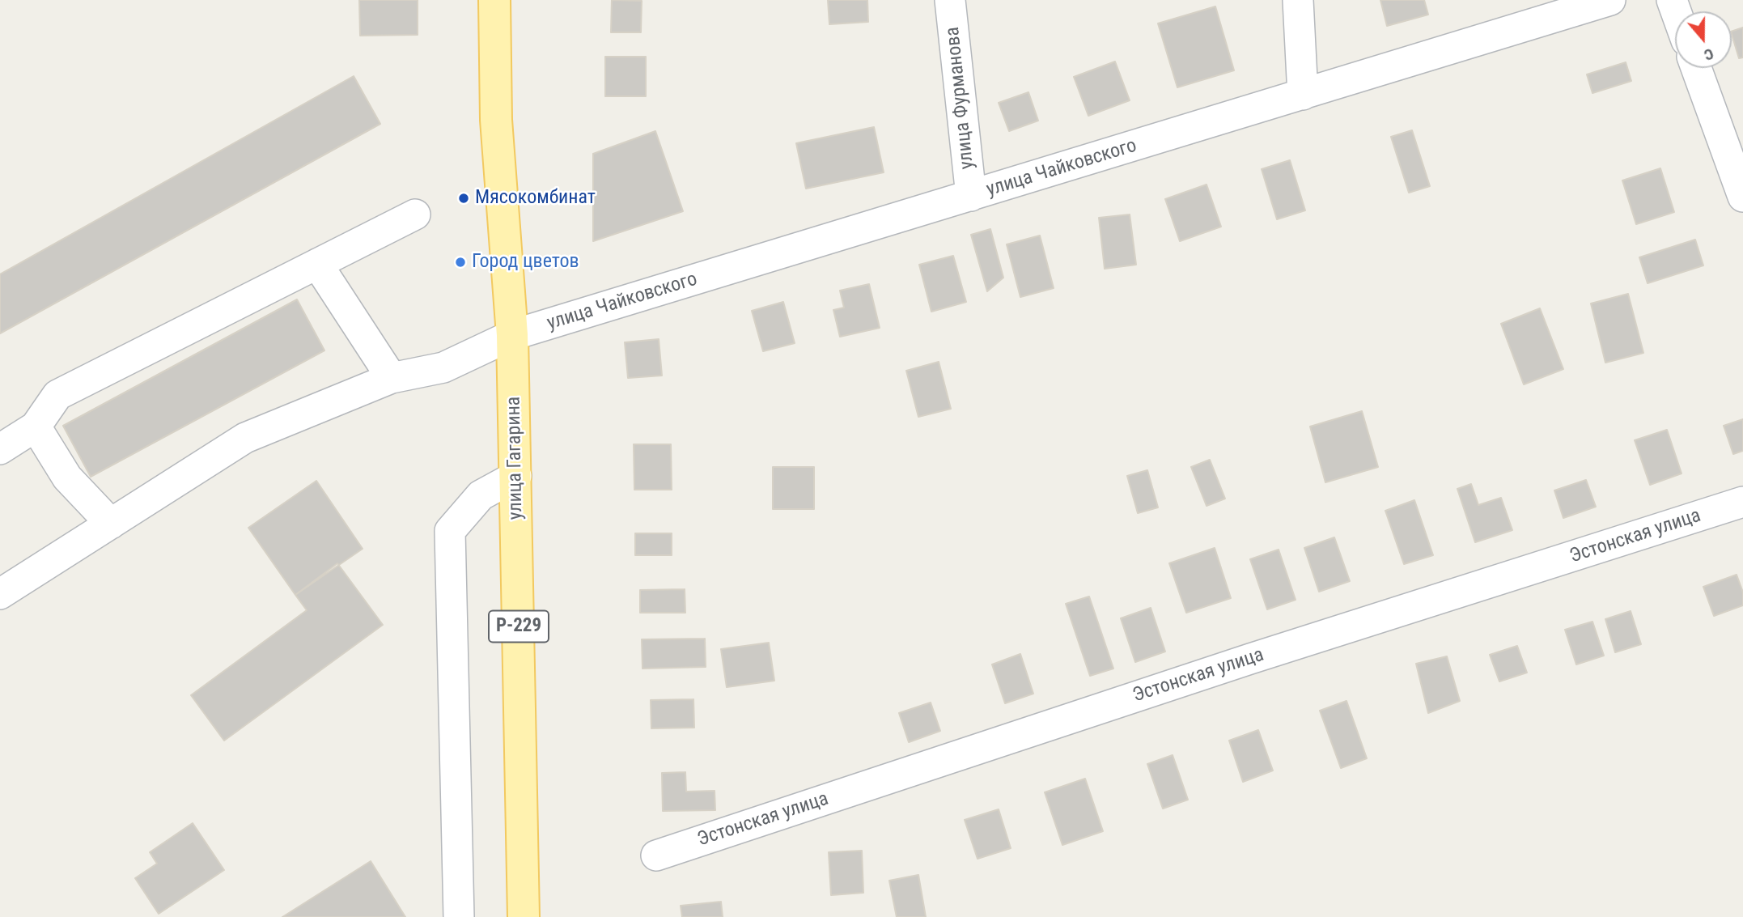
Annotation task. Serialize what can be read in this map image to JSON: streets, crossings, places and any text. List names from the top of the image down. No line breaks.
{"streets":{"main road":["улица Гагарина","Р-229"],"street":["улица Фурманова","улица Чайковского","Эстонская улица"]},"crossings":[["улица Фурманова","улица Чайковского"],["улица Чайковского","улица Гагарина"]],"places":["Мясокомбинат","Город цветов"],"north":"bottom"}
